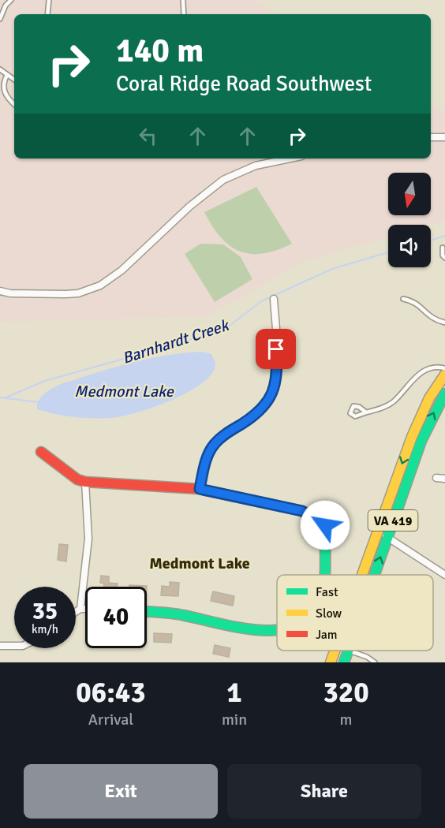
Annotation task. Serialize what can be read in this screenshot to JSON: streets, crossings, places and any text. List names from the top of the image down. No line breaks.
{"streets":{"main road":["VA 419"]},"districts":["Medmont Lake"],"water":["Barnhardt Creek","Medmont Lake"],"legend":["Fast","Slow","Jam"],"north":"bottom","page":{"turn":["140 m","Coral Ridge Road Southwest"],"speed":"35 km/h","limit":"40","eta":["06:43","Arrival","1","min","320","m"],"buttons":["Exit","Share"]}}
